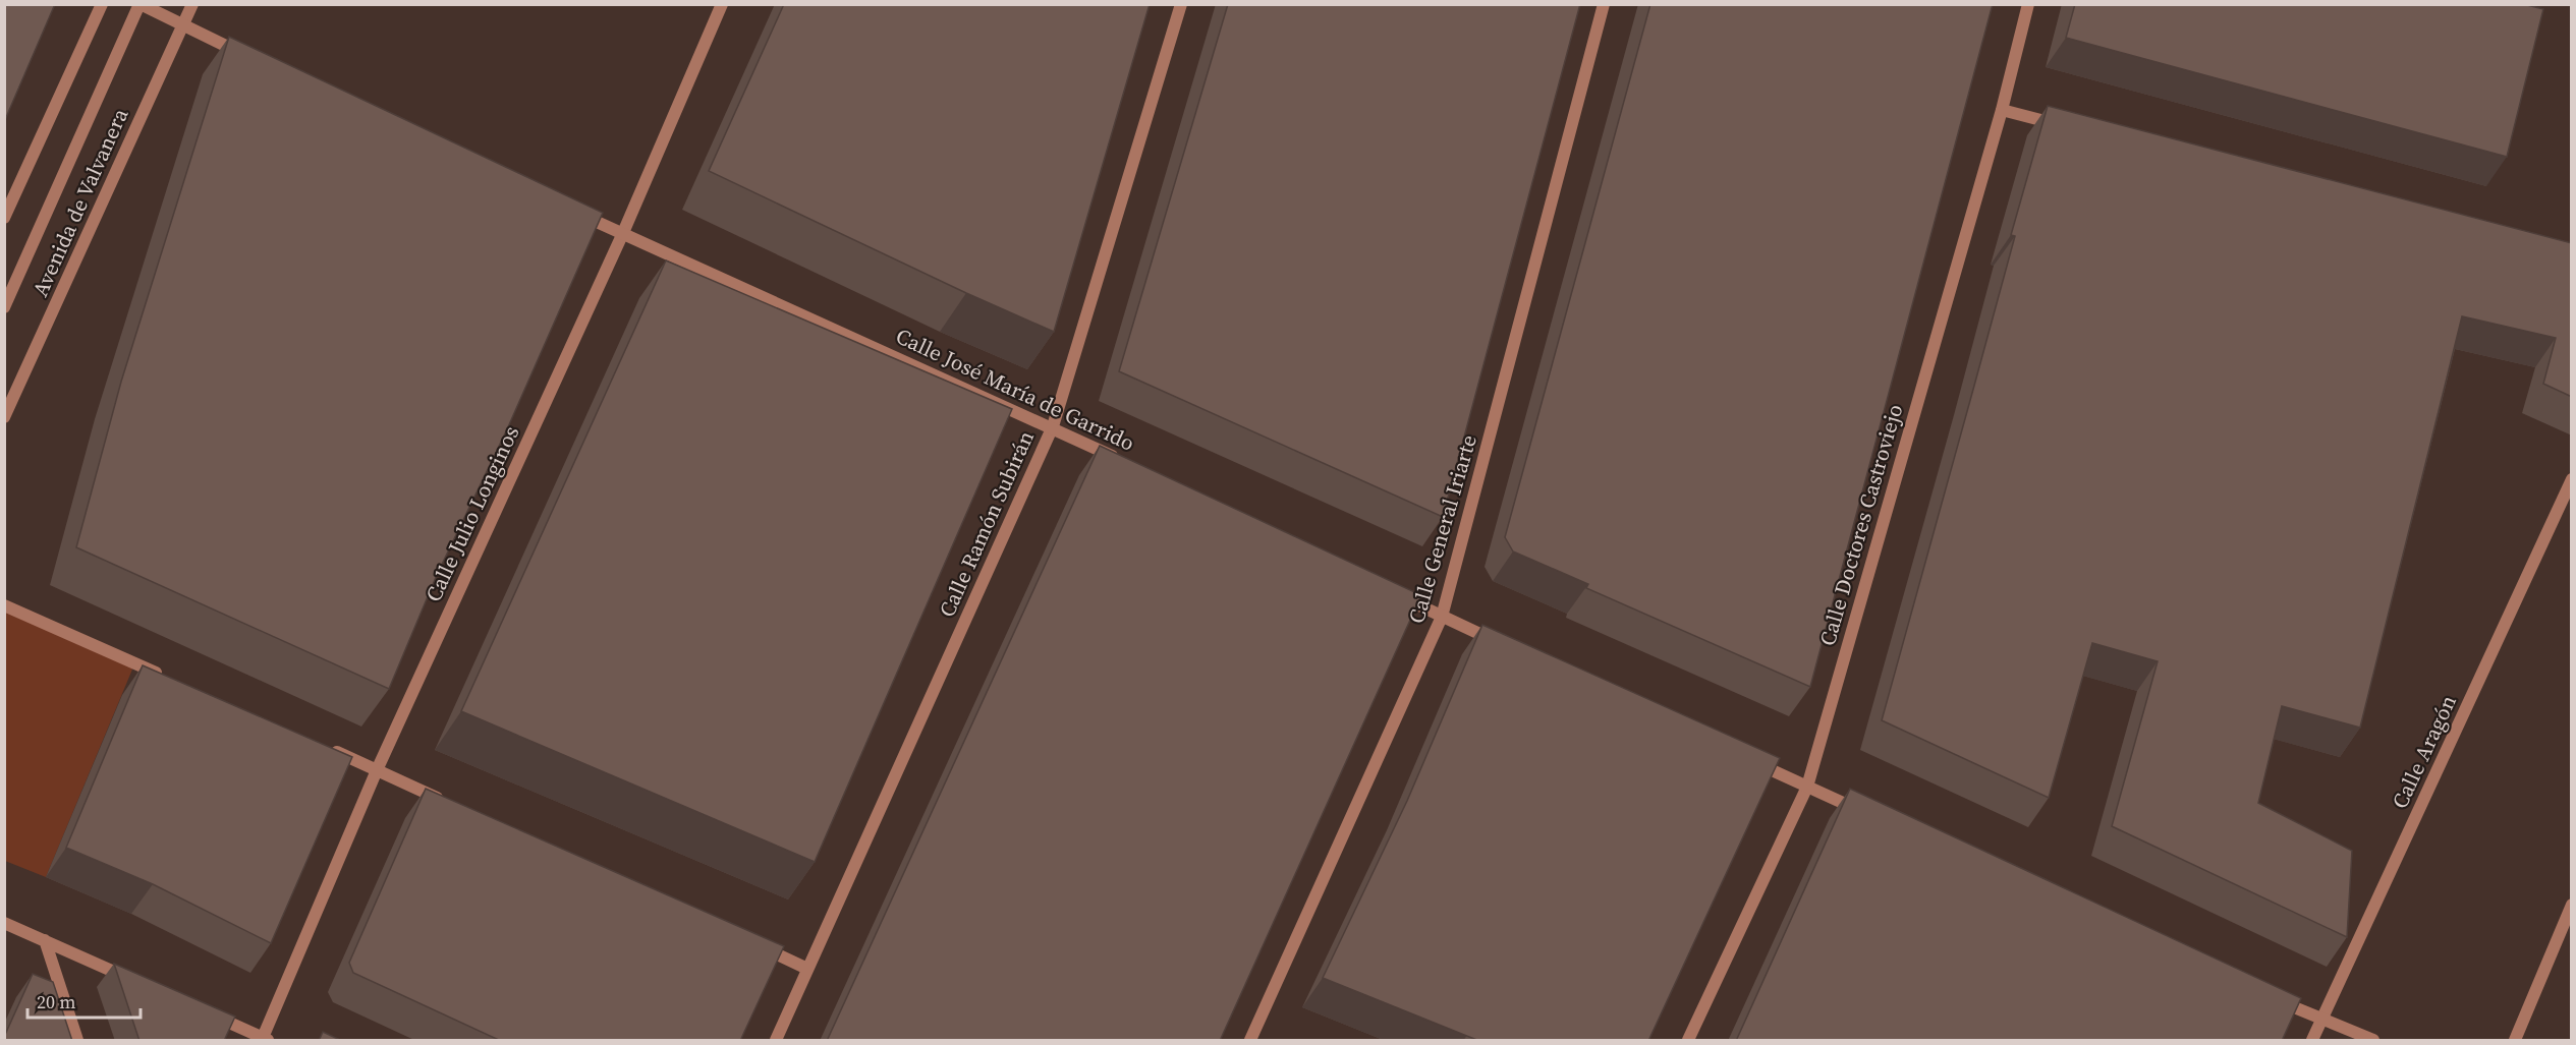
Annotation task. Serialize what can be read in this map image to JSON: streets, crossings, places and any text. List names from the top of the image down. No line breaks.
{"streets":{"street":["Avenida de Valvanera","Calle José María de Garrido","Calle Julio Longinos","Calle Ramón Subirán","Calle Doctores Castroviejo","Calle General Iriarte","Calle Aragón"]},"crossings":[["Calle José María de Garrido","Calle Julio Longinos"],["Calle José María de Garrido","Calle Ramón Subirán"]],"scale_bar":"20 m"}
